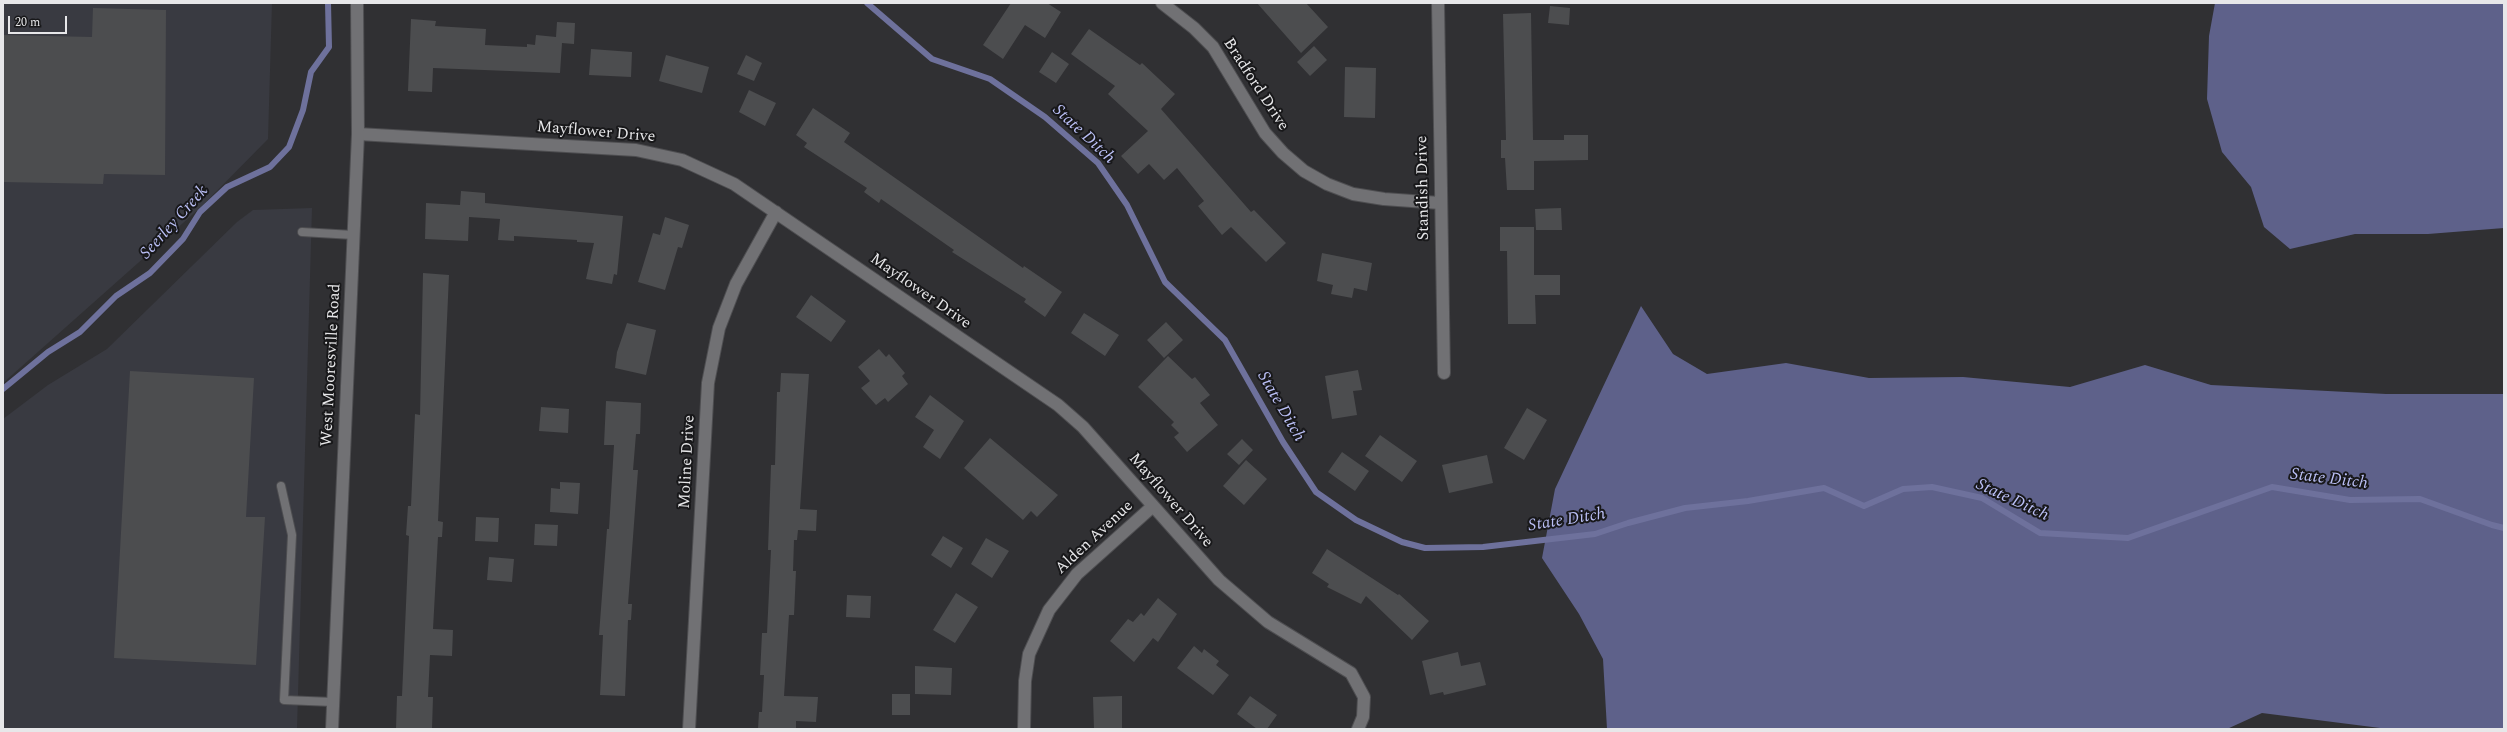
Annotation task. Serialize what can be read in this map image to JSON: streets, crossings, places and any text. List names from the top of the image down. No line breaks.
{"streets":{"street":["Bradford Drive","Mayflower Drive","Standish Drive","West Mooresville Road","Moline Drive","Alden Avenue"]},"crossings":[["Bradford Drive","Standish Drive"],["Mayflower Drive","West Mooresville Road"],["Mayflower Drive","Moline Drive"],["Mayflower Drive","Alden Avenue"]],"water":["State Ditch","Seerley Creek"],"scale_bar":"20 m"}
